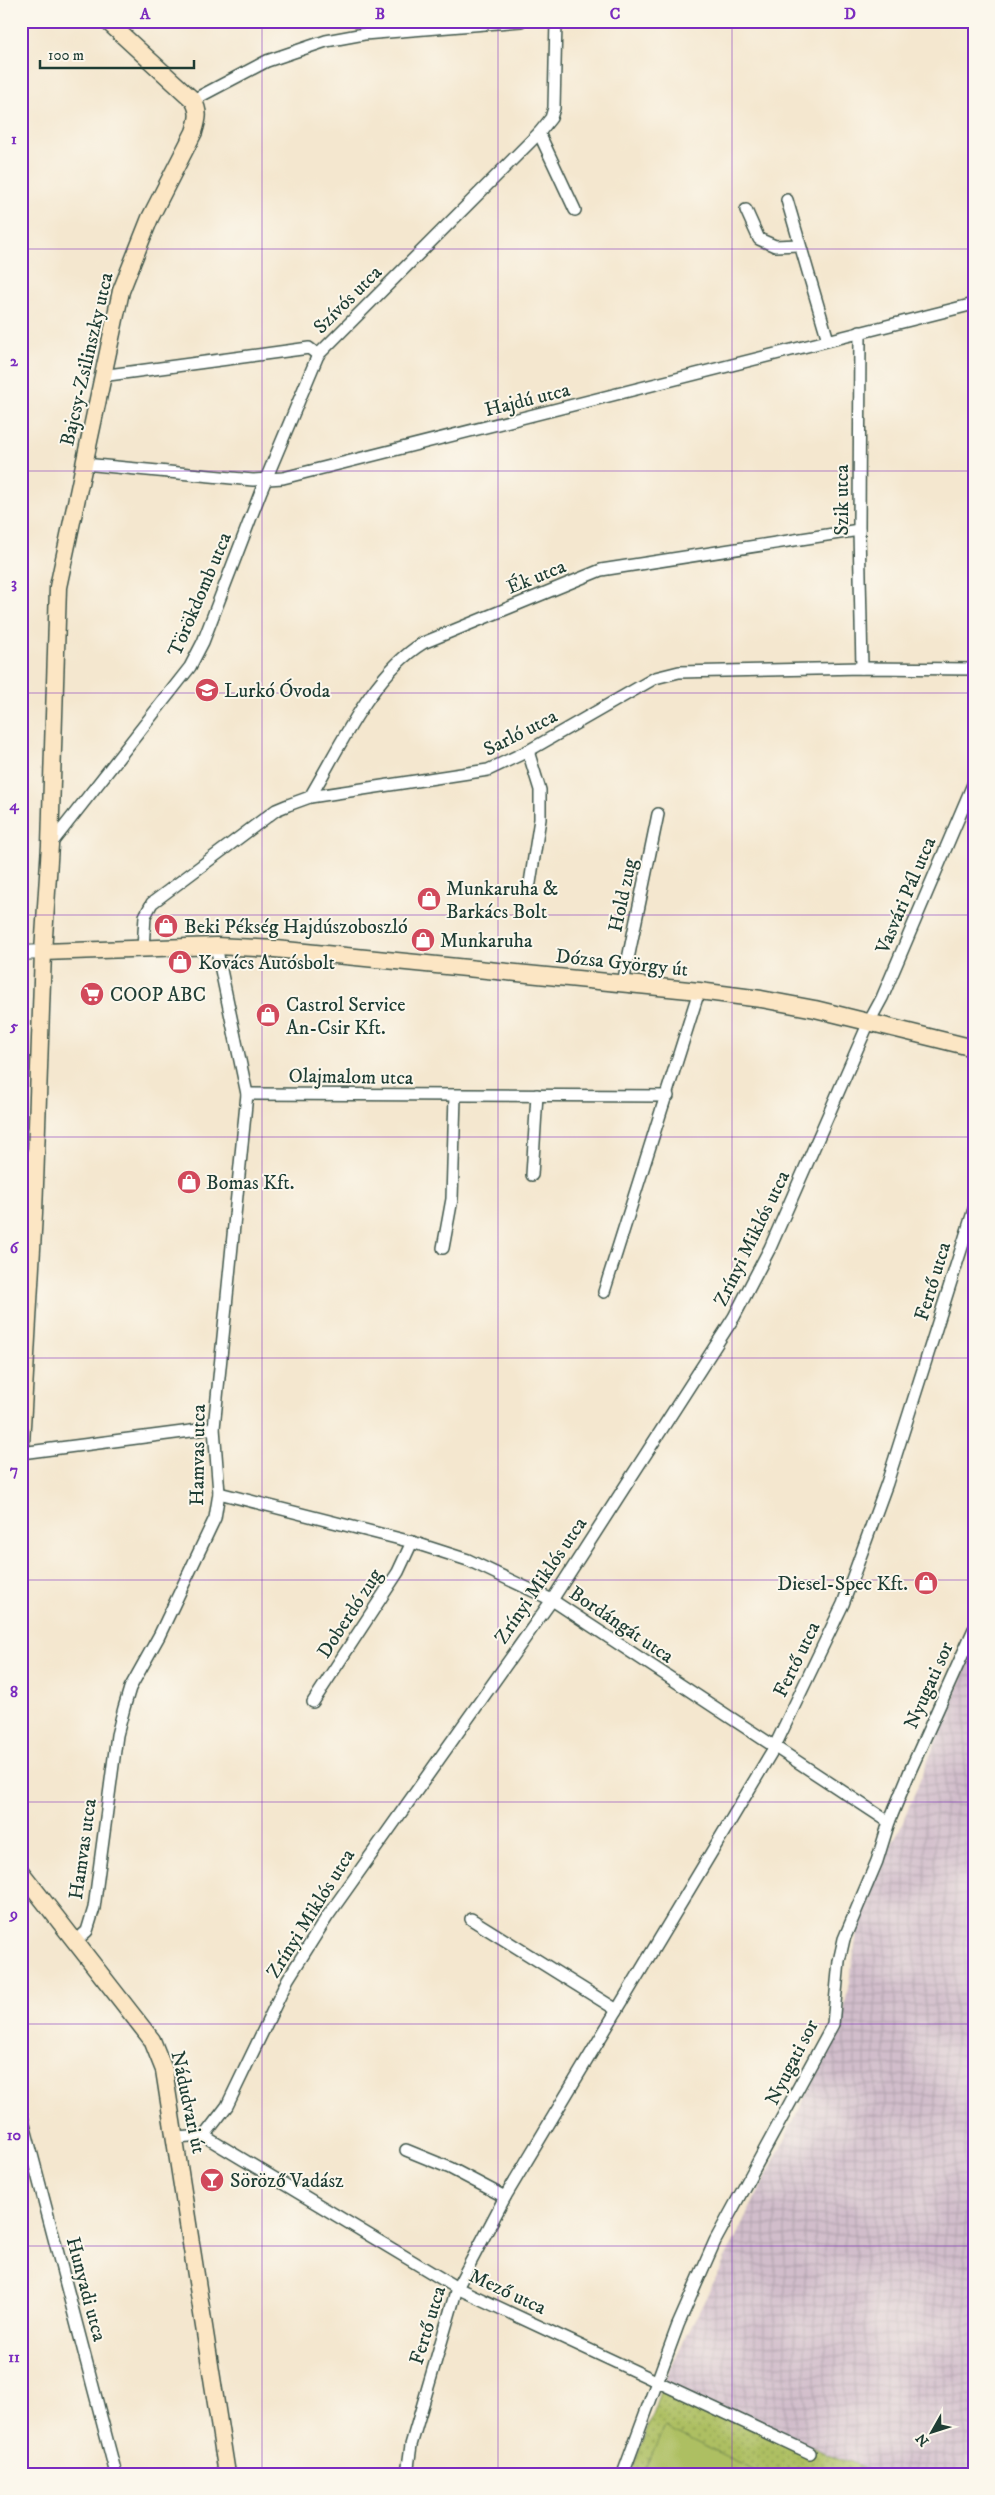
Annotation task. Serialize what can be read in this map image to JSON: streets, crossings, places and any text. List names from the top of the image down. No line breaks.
{"streets":{"main road":["Bajcsy-Zsilinszky utca","Dózsa György út","Nádudvari út"],"street":["Szívós utca","Hajdú utca","Szik utca","Ék utca","Törökdomb utca","Sarló utca","Hold zug","Vasvári Pál utca","Olajmalom utca","Zrínyi Miklós utca","Fertő utca","Hamvas utca","Doberdó zug","Bordángát utca","Nyugati sor","Hunyadi utca","Mező utca"]},"crossings":[["Szívós utca","Bajcsy-Zsilinszky utca"],["Szívós utca","Törökdomb utca"],["Bajcsy-Zsilinszky utca","Hajdú utca"],["Bajcsy-Zsilinszky utca","Törökdomb utca"],["Bajcsy-Zsilinszky utca","Dózsa György út"],["Hajdú utca","Szik utca"],["Hajdú utca","Törökdomb utca"],["Szik utca","Ék utca"],["Szik utca","Sarló utca"],["Ék utca","Sarló utca"],["Sarló utca","Dózsa György út"],["Hold zug","Dózsa György út"],["Vasvári Pál utca","Dózsa György út"],["Vasvári Pál utca","Zrínyi Miklós utca"],["Dózsa György út","Zrínyi Miklós utca"],["Dózsa György út","Hamvas utca"],["Olajmalom utca","Hamvas utca"],["Zrínyi Miklós utca","Bordángát utca"],["Zrínyi Miklós utca","Mező utca"],["Fertő utca","Bordángát utca"],["Fertő utca","Mező utca"],["Hamvas utca","Bordángát utca"],["Hamvas utca","Nádudvari út"],["Doberdó zug","Bordángát utca"],["Bordángát utca","Nyugati sor"],["Nyugati sor","Mező utca"]],"places":{"school or university":["Lurkó Óvoda"],"shop":["Munkaruha & Barkács Bolt","Beki Pékség Hajdúszoboszló","Munkaruha","Kovács Autósbolt","Castrol Service An-Csir Kft.","Bomas Kft.","Diesel-Spec Kft."],"supermarket":["COOP ABC"],"bar":["Söröző Vadász"]},"scale_bar":"100 m","north":"bottom left","grid":{"columns":["A","B","C","D"],"rows":["1","2","3","4","5","6","7","8","9","10","11"]}}
